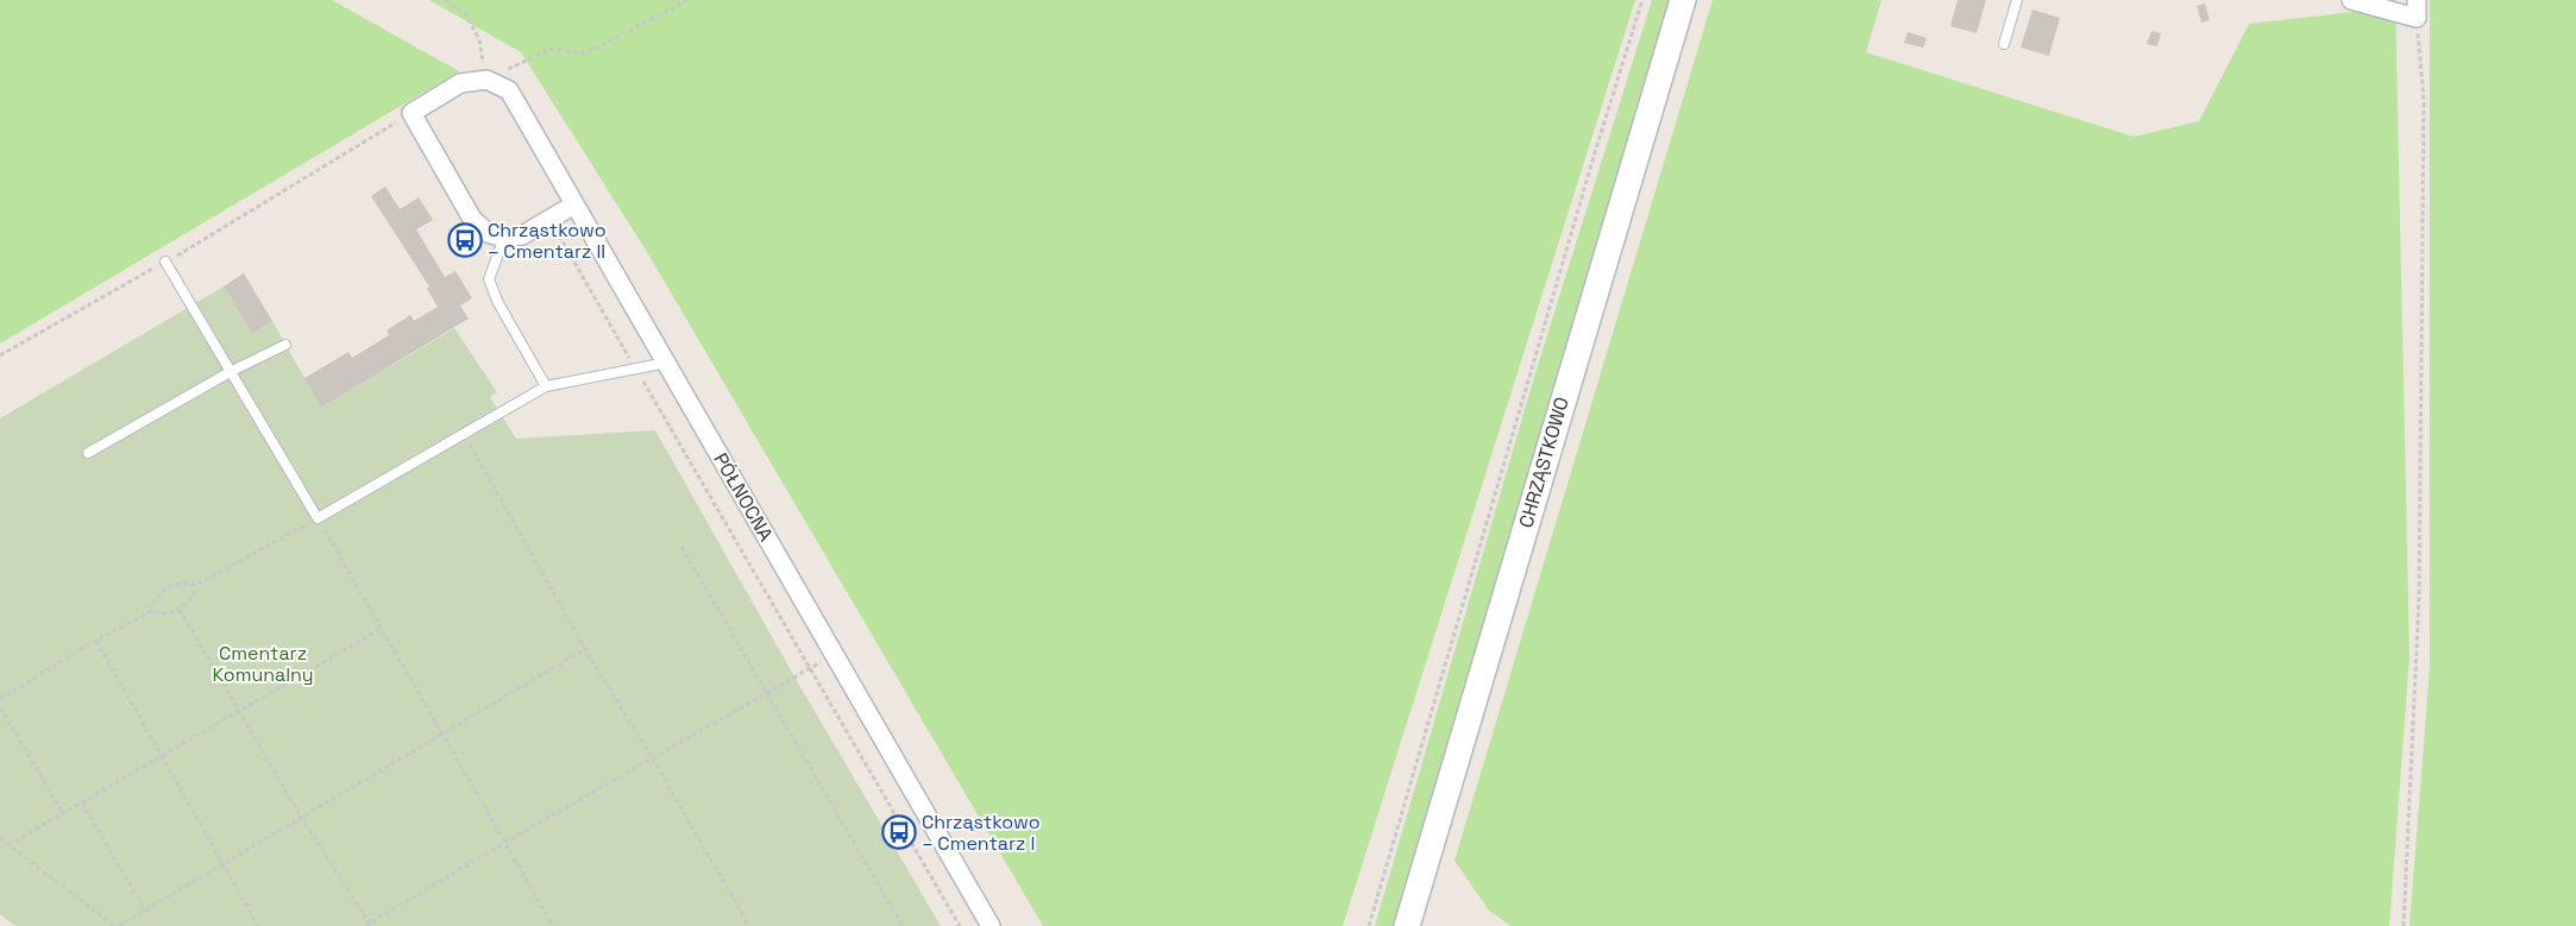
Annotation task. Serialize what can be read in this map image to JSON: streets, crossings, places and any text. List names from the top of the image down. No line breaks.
{"streets":{"street":["CHRZĄSTKOWO","PÓŁNOCNA"]},"parks":["Cmentarz Komunalny"],"places":{"bus stop":["Chrząstkowo – Cmentarz II","Chrząstkowo – Cmentarz I"]}}
